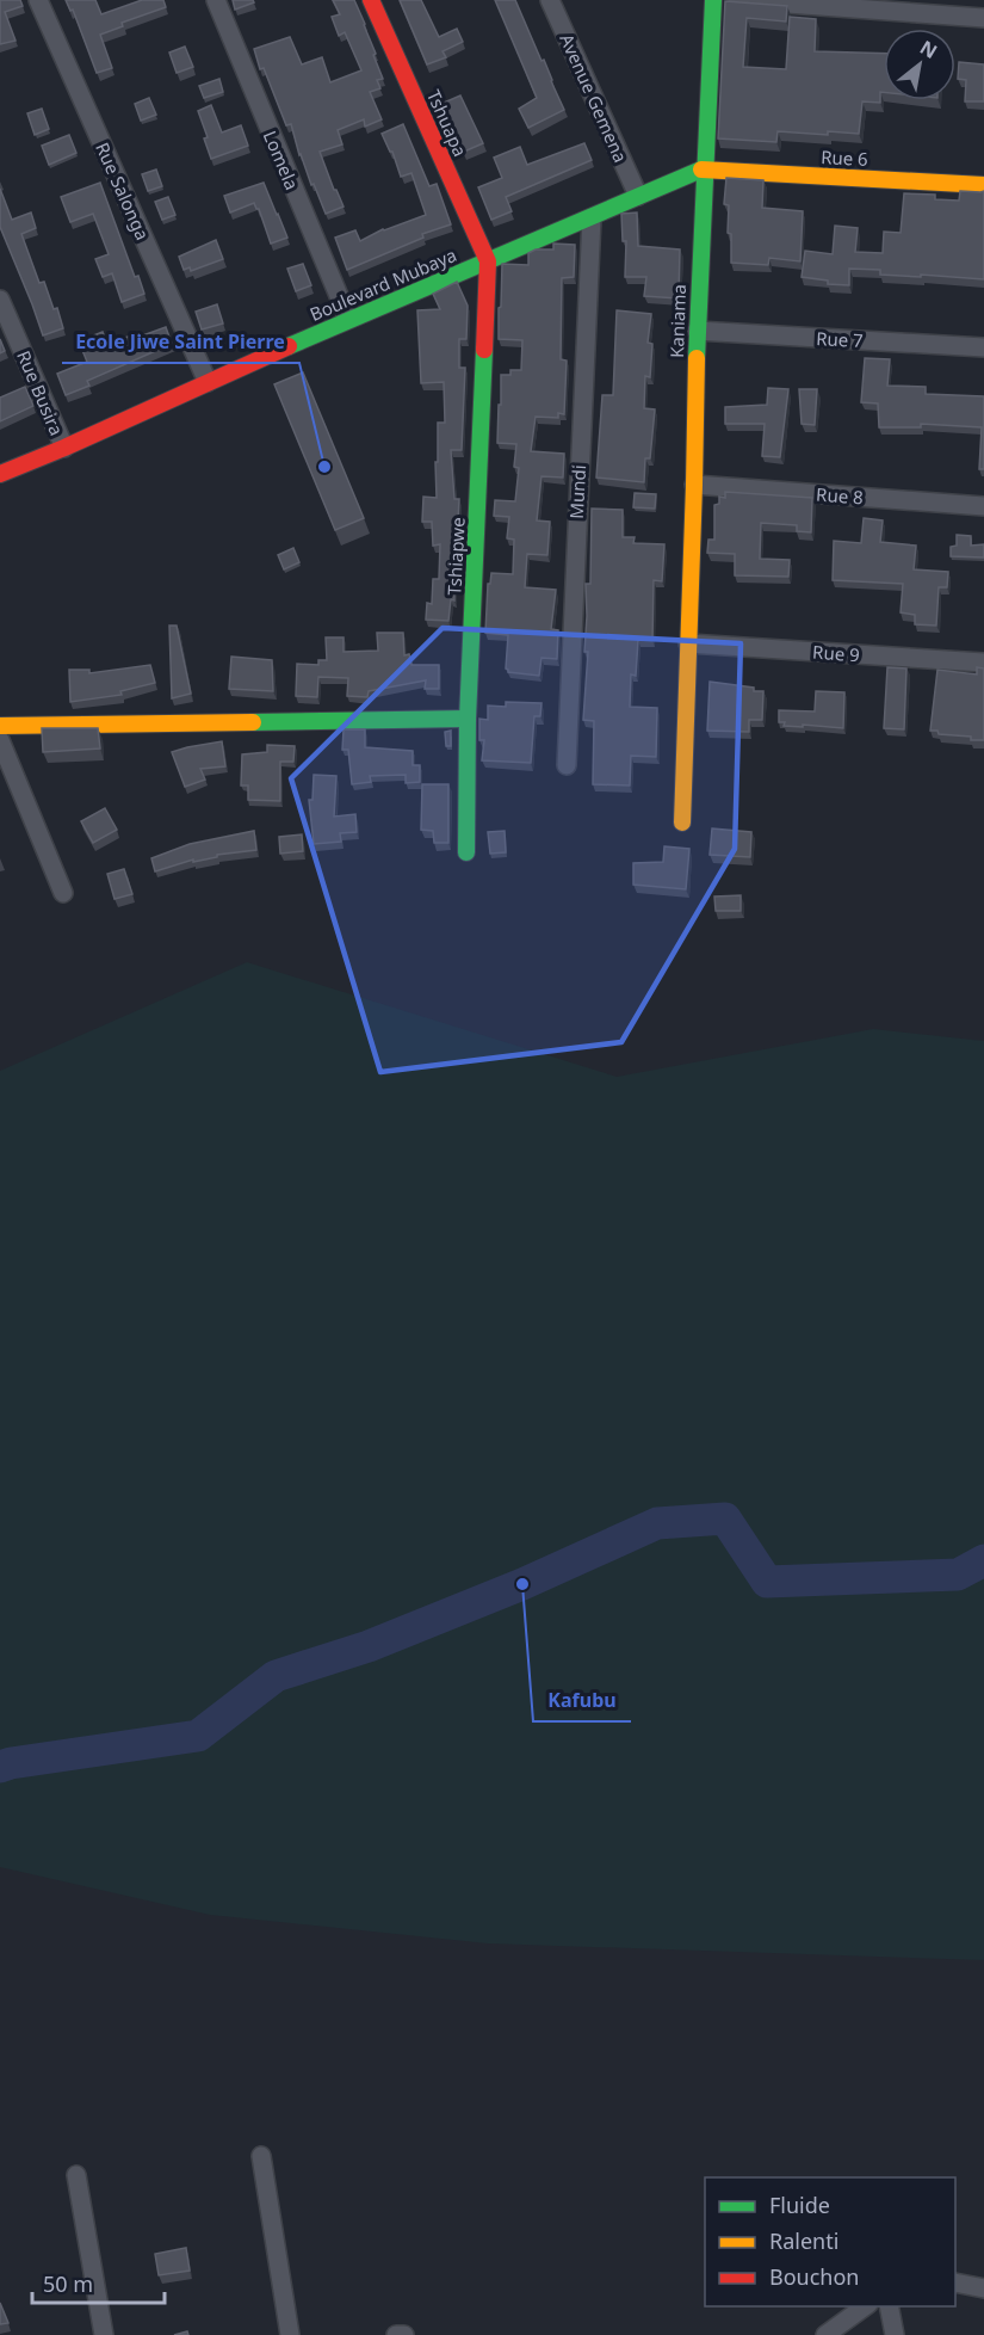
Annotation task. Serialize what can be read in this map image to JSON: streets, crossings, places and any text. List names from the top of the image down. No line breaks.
{"streets":{"street":["Avenue Gemena","Tshuapa","Rue 6","Lomela","Rue Salonga","Boulevard Mubaya","Kaniama","Rue 7","Rue Busira","Mundi","Rue 8","Tshiapwe","Rue 9"]},"crossings":[["Avenue Gemena","Boulevard Mubaya"],["Tshuapa","Boulevard Mubaya"],["Tshuapa","Tshiapwe"],["Rue 6","Boulevard Mubaya"],["Rue 6","Kaniama"],["Lomela","Boulevard Mubaya"],["Rue Salonga","Boulevard Mubaya"],["Boulevard Mubaya","Kaniama"],["Boulevard Mubaya","Rue Busira"],["Boulevard Mubaya","Mundi"],["Boulevard Mubaya","Tshiapwe"],["Kaniama","Rue 7"],["Kaniama","Rue 8"],["Kaniama","Rue 9"]],"places":["Ecole Jiwe Saint Pierre","Kafubu"],"legend":["Fluide","Ralenti","Bouchon"],"scale_bar":"50 m","north":"top right"}
